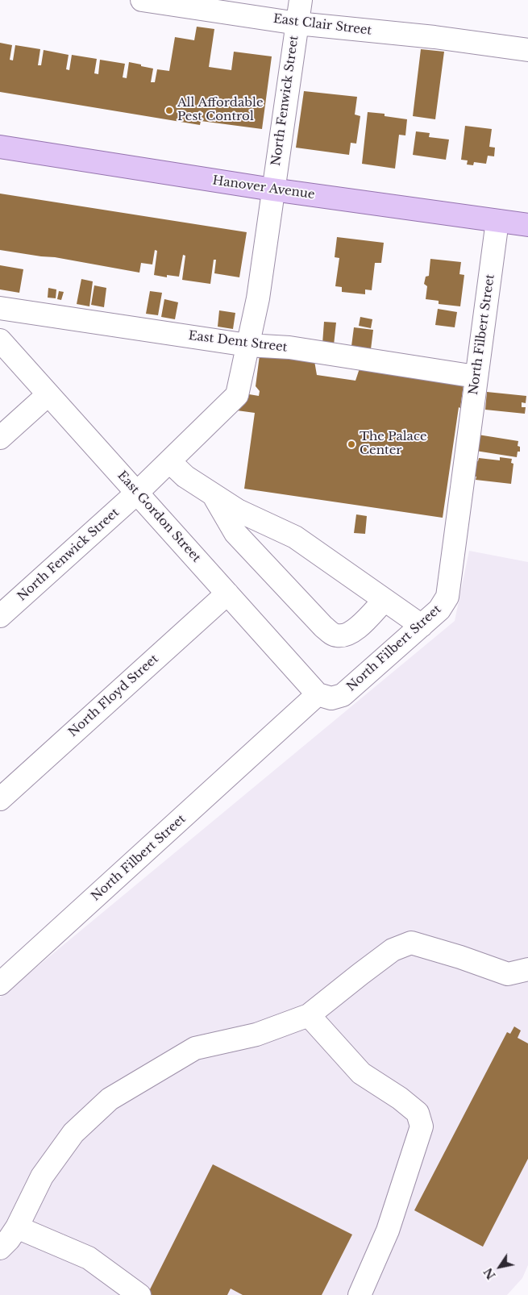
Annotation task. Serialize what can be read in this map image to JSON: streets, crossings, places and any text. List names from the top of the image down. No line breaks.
{"streets":{"main road":["Hanover Avenue"],"street":["East Clair Street","North Fenwick Street","North Filbert Street","East Dent Street","East Gordon Street","North Floyd Street"]},"crossings":[["East Clair Street","North Fenwick Street"],["North Fenwick Street","Hanover Avenue"],["North Fenwick Street","East Dent Street"],["North Fenwick Street","East Gordon Street"],["Hanover Avenue","North Filbert Street"],["North Filbert Street","East Dent Street"],["North Filbert Street","East Gordon Street"],["East Gordon Street","North Floyd Street"]],"places":["All Affordable Pest Control","The Palace Center"],"north":"bottom left"}
